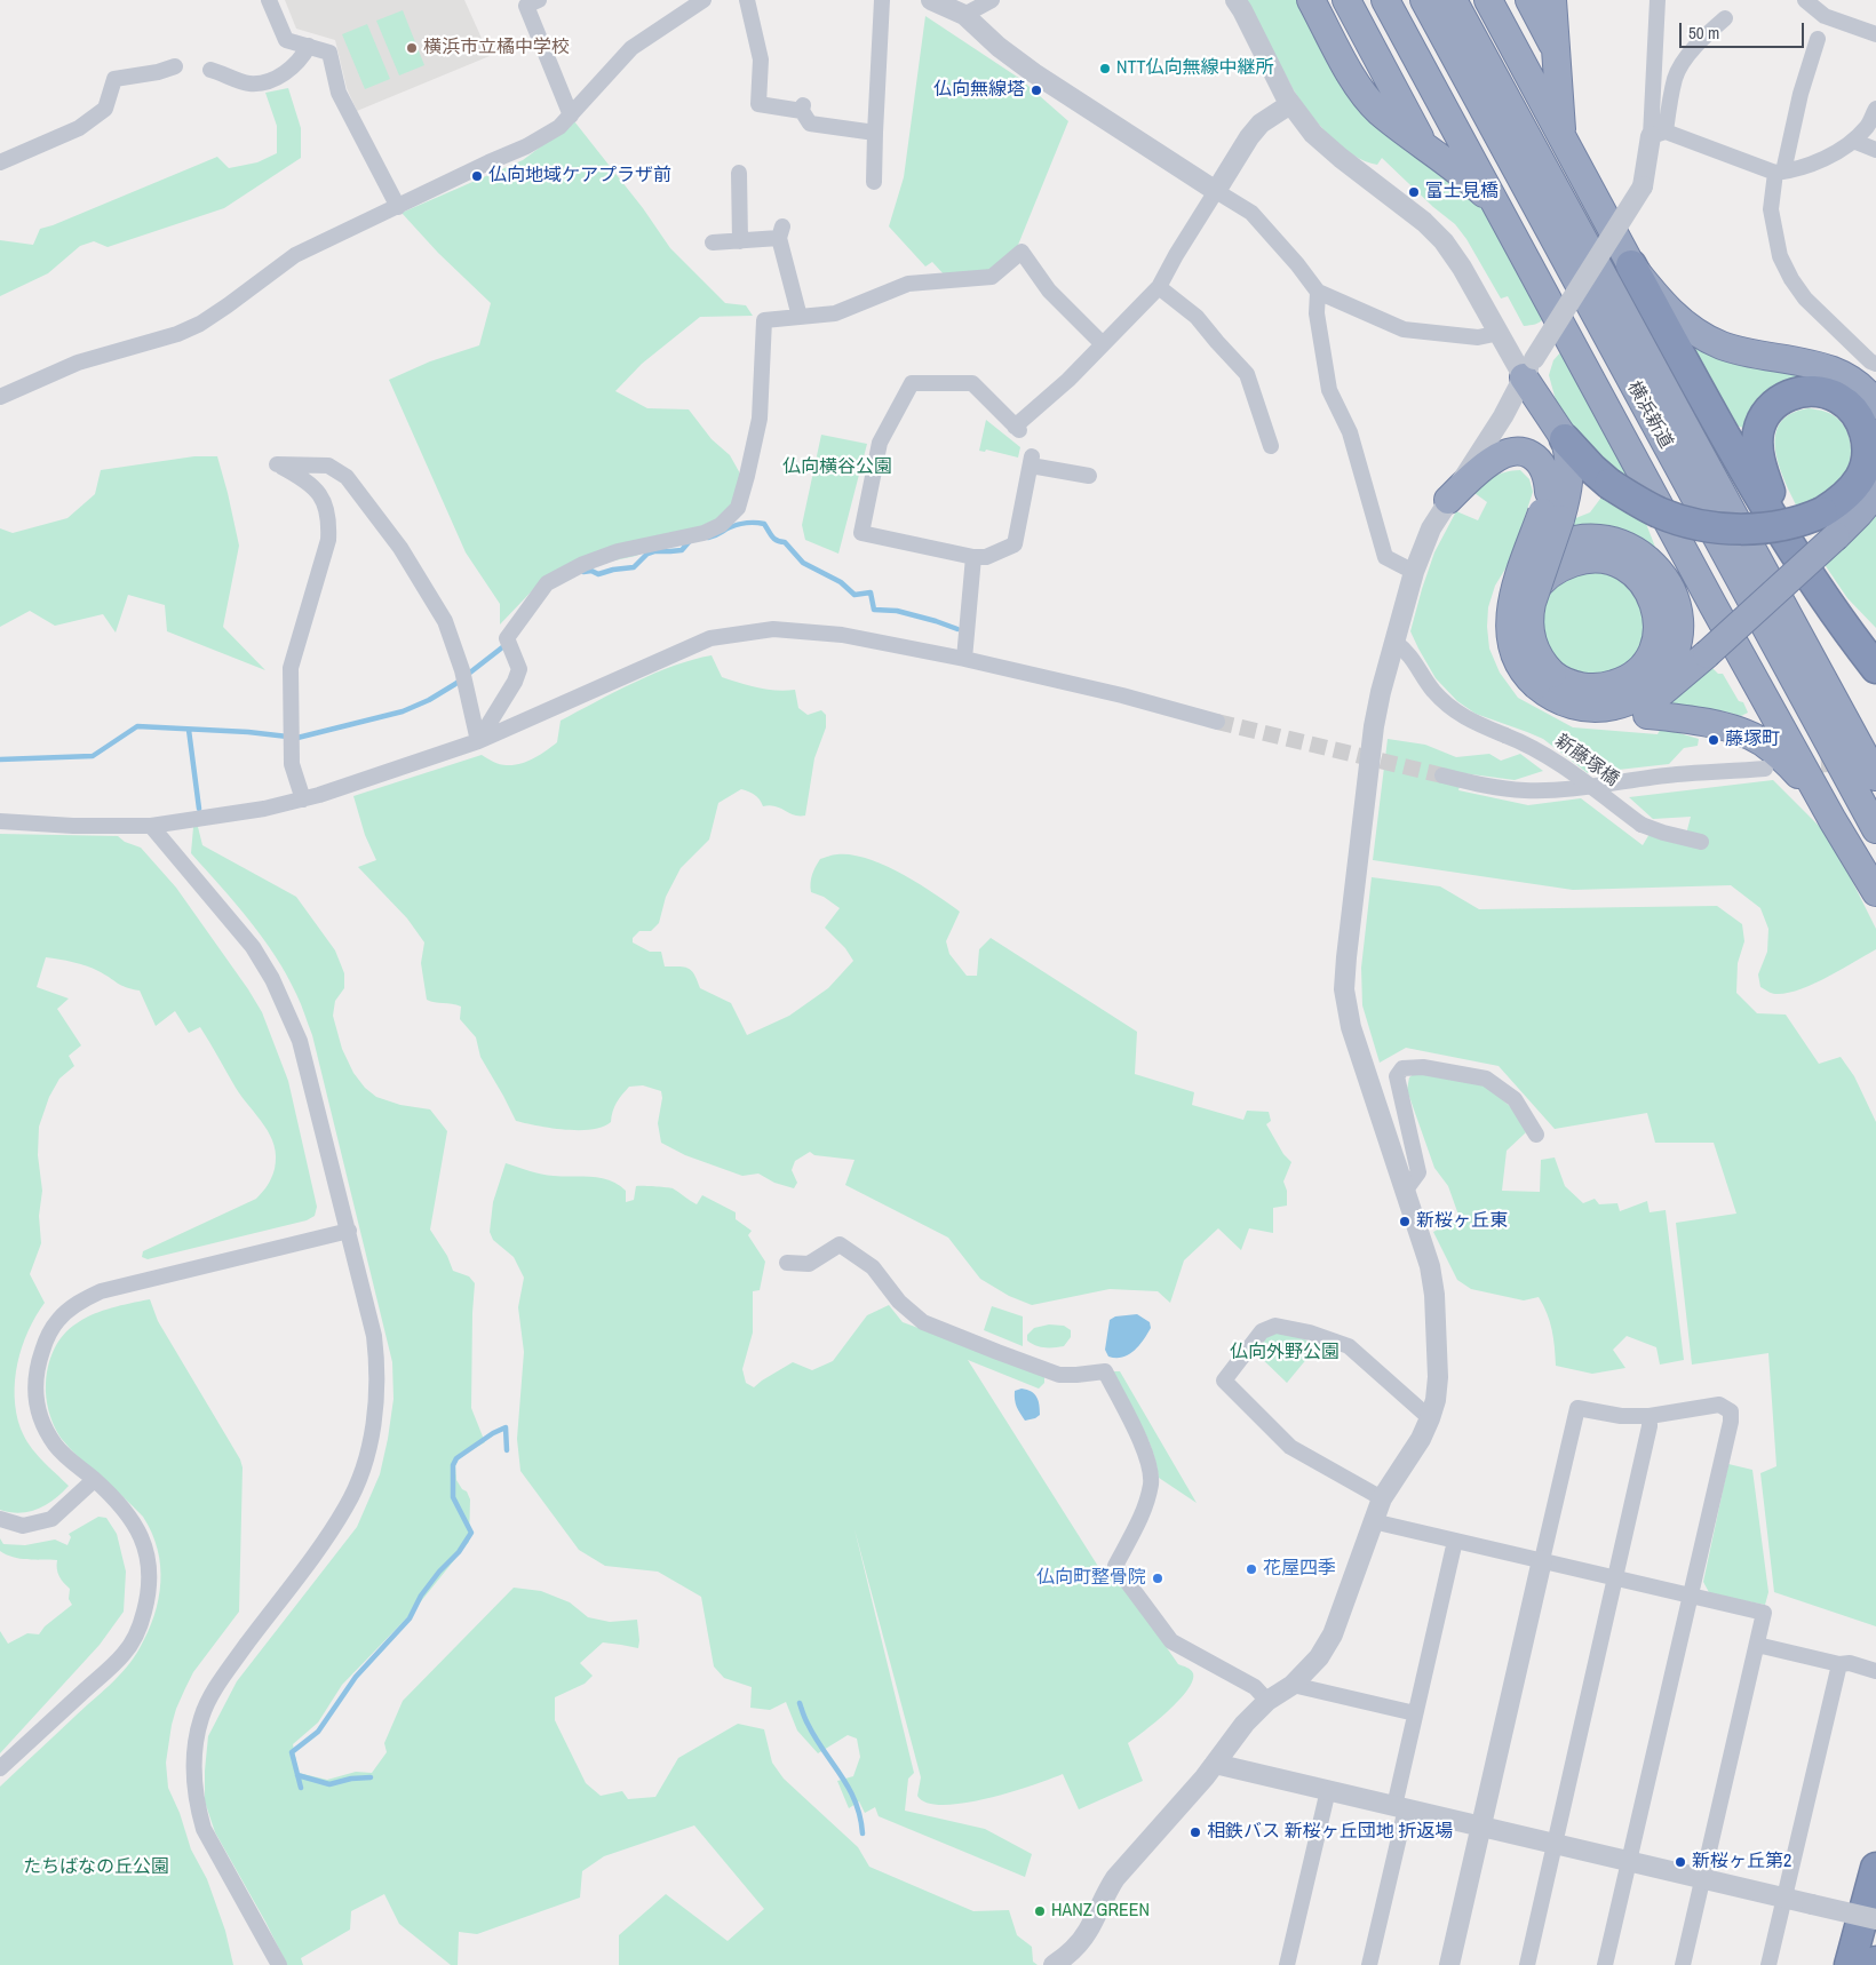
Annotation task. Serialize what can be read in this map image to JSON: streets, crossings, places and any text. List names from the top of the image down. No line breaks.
{"streets":{"highway":["横浜新道"],"street":["新藤塚橋"]},"parks":["仏向横谷公園","仏向外野公園","たちばなの丘公園"],"places":["横浜市立橘中学校","NTT仏向無線中継所","仏向無線塔","仏向地域ケアプラザ前","富士見橋","藤塚町","新桜ヶ丘東","花屋四季","仏向町整骨院","相鉄バス 新桜ヶ丘団地 折返場","新桜ヶ丘第2","HANZ GREEN"],"scale_bar":"50 m"}
